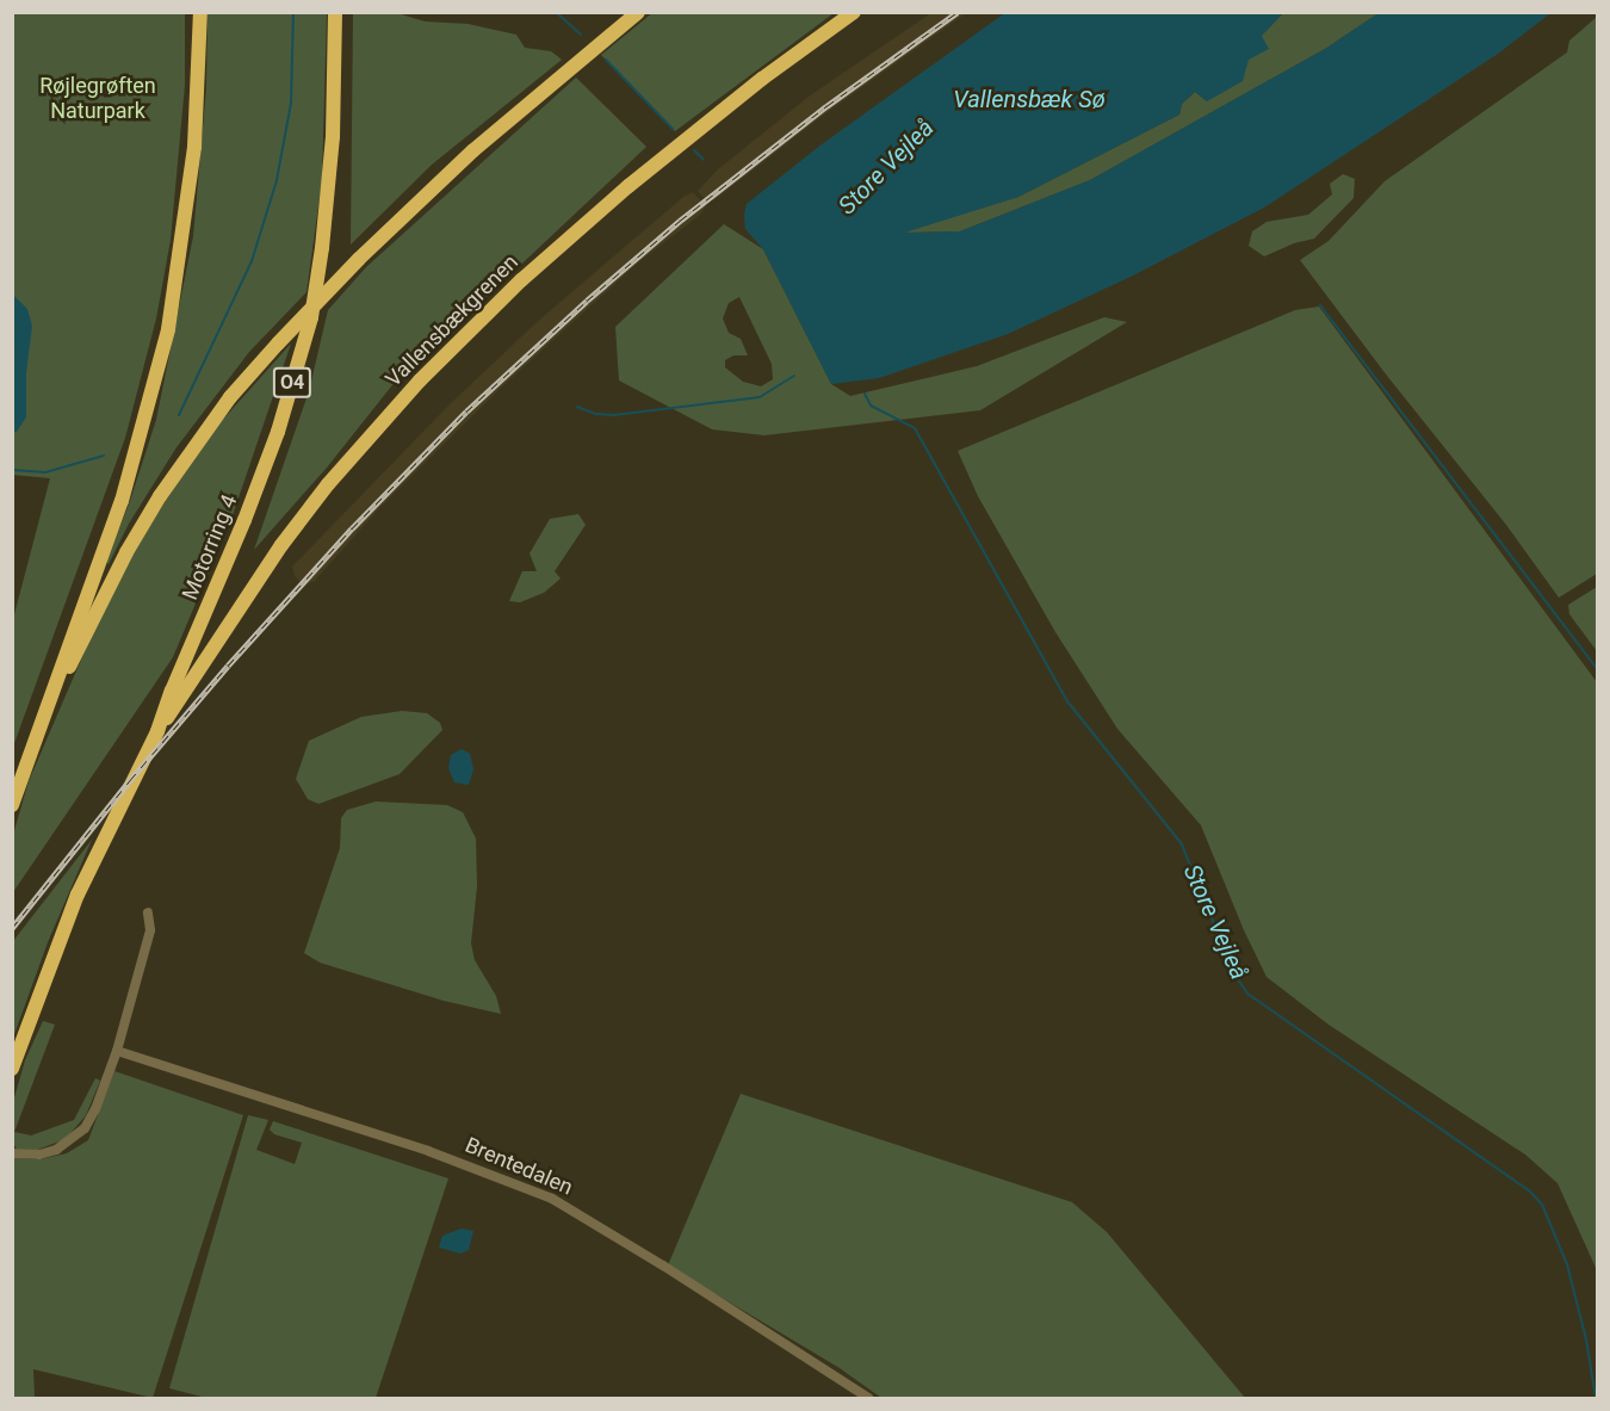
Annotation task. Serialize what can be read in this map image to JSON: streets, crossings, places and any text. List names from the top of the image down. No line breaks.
{"streets":{"highway":["Vallensbækgrenen","O4","Motorring 4"],"street":["Brentedalen"]},"crossings":[["Vallensbækgrenen","Motorring 4"]],"water":["Vallensbæk Sø","Store Vejleå"],"parks":["Røjlegrøften Naturpark"]}
